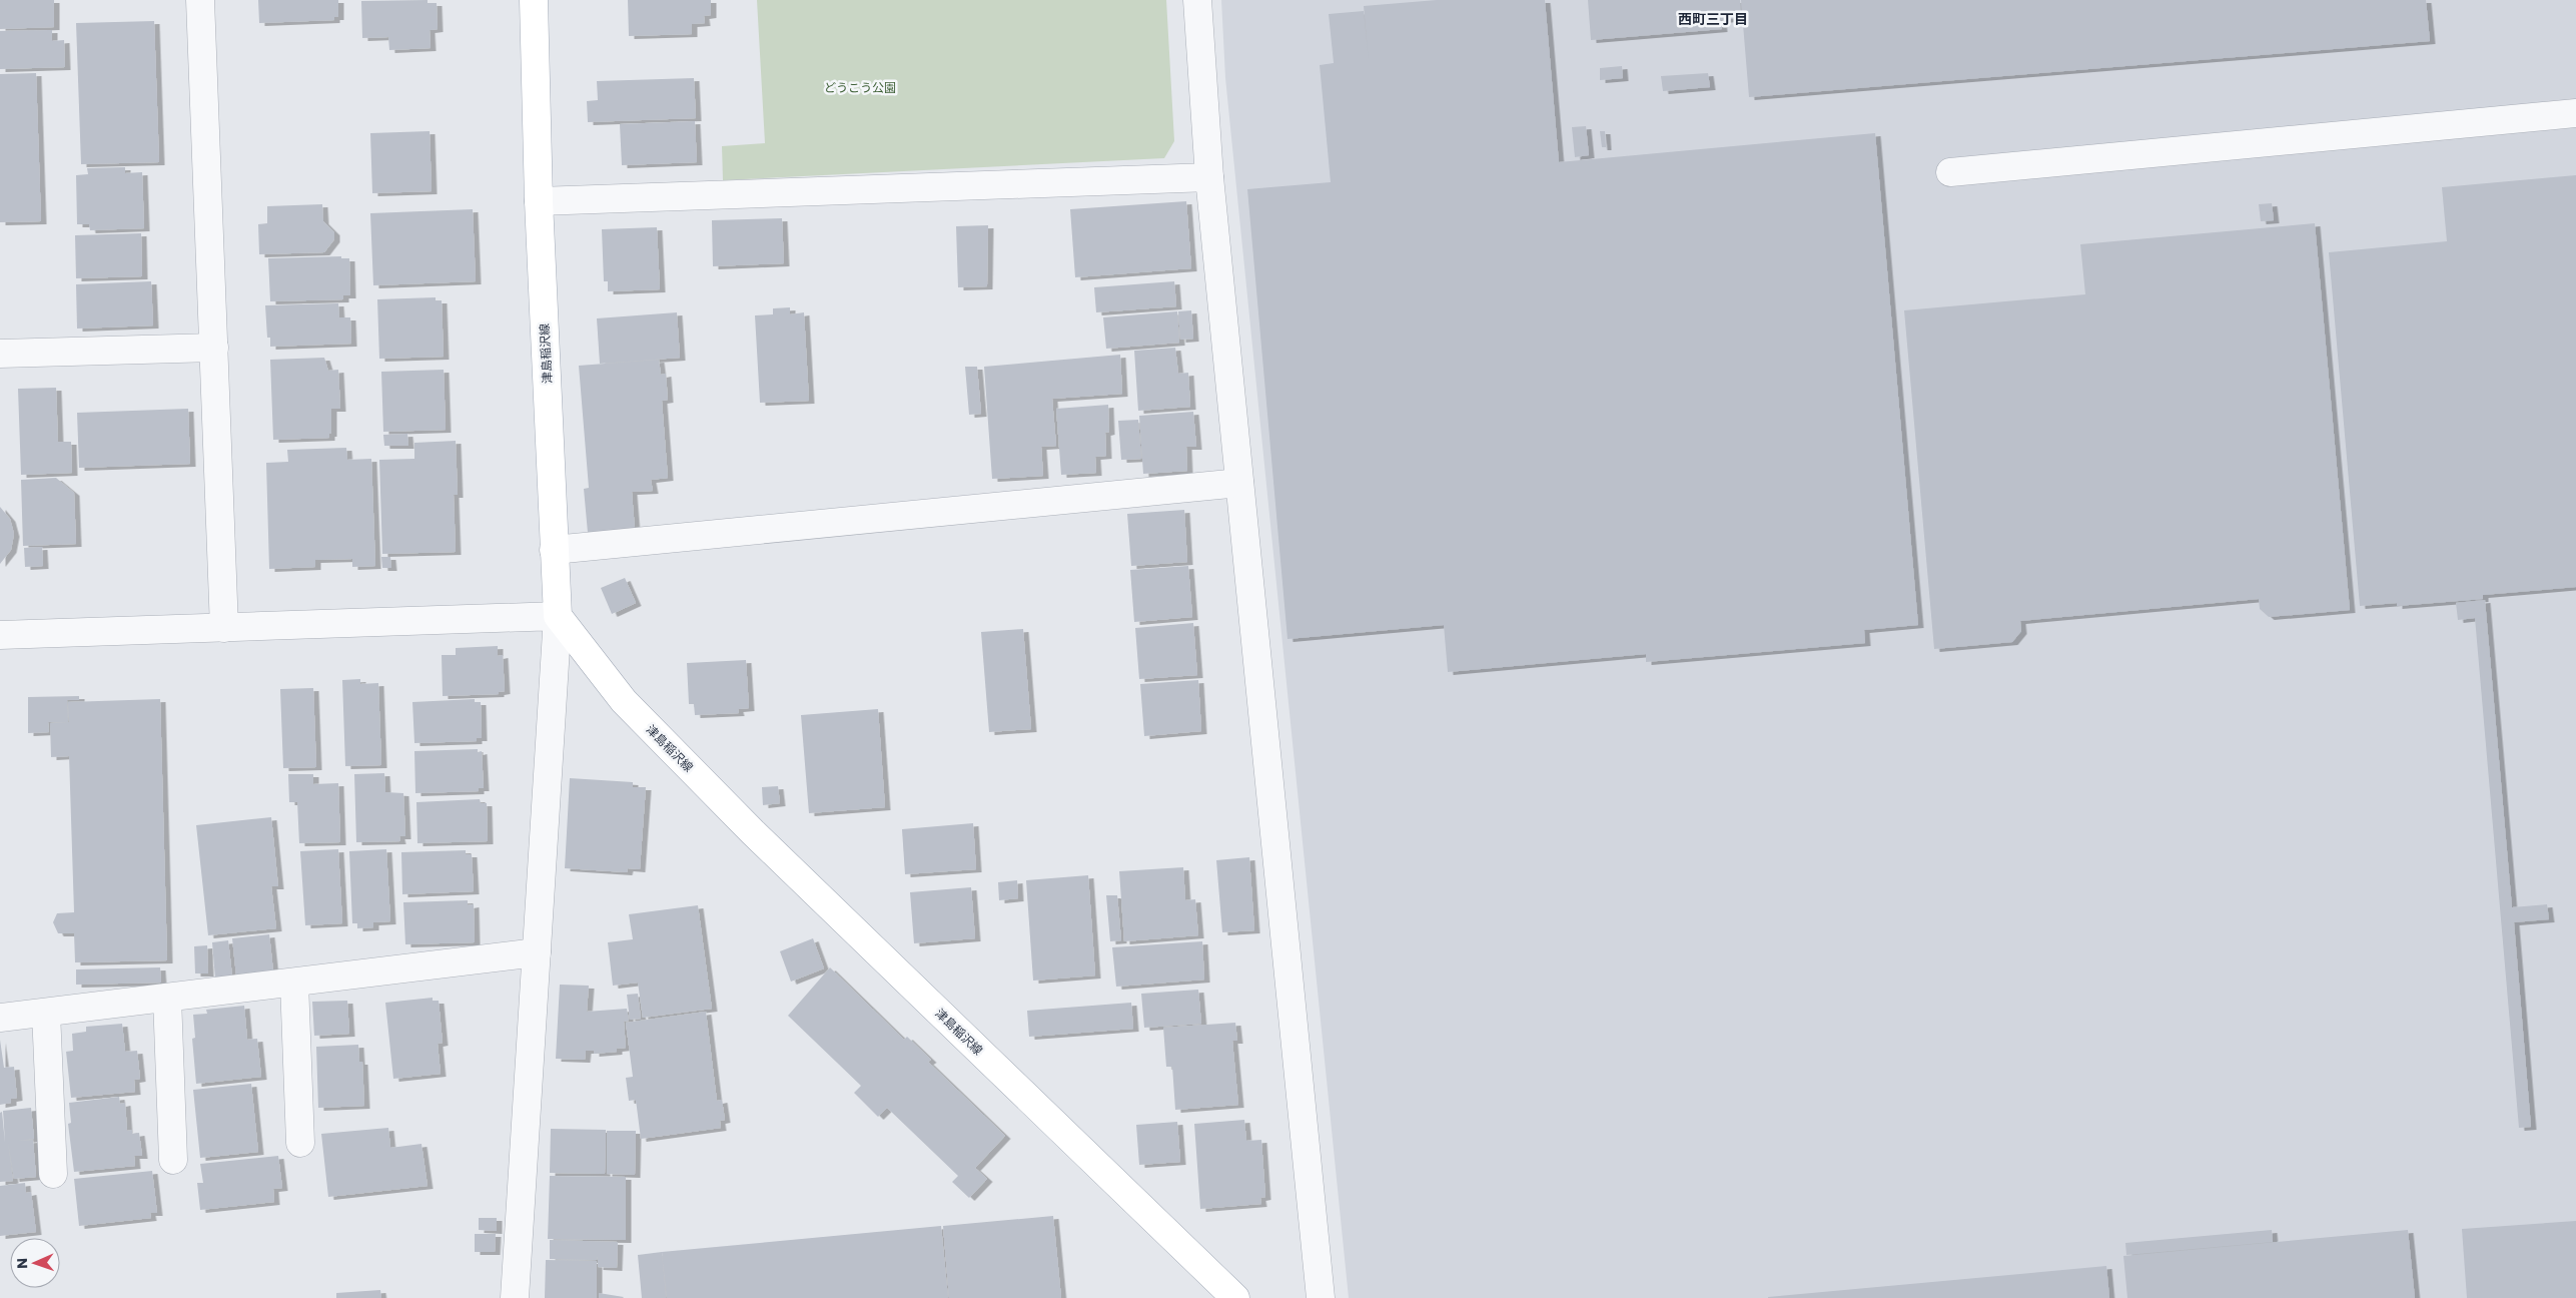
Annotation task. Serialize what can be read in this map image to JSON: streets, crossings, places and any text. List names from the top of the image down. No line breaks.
{"streets":{"main road":["津島稲沢線"]},"districts":["西町三丁目"],"parks":["どうこう公園"],"north":"left"}
